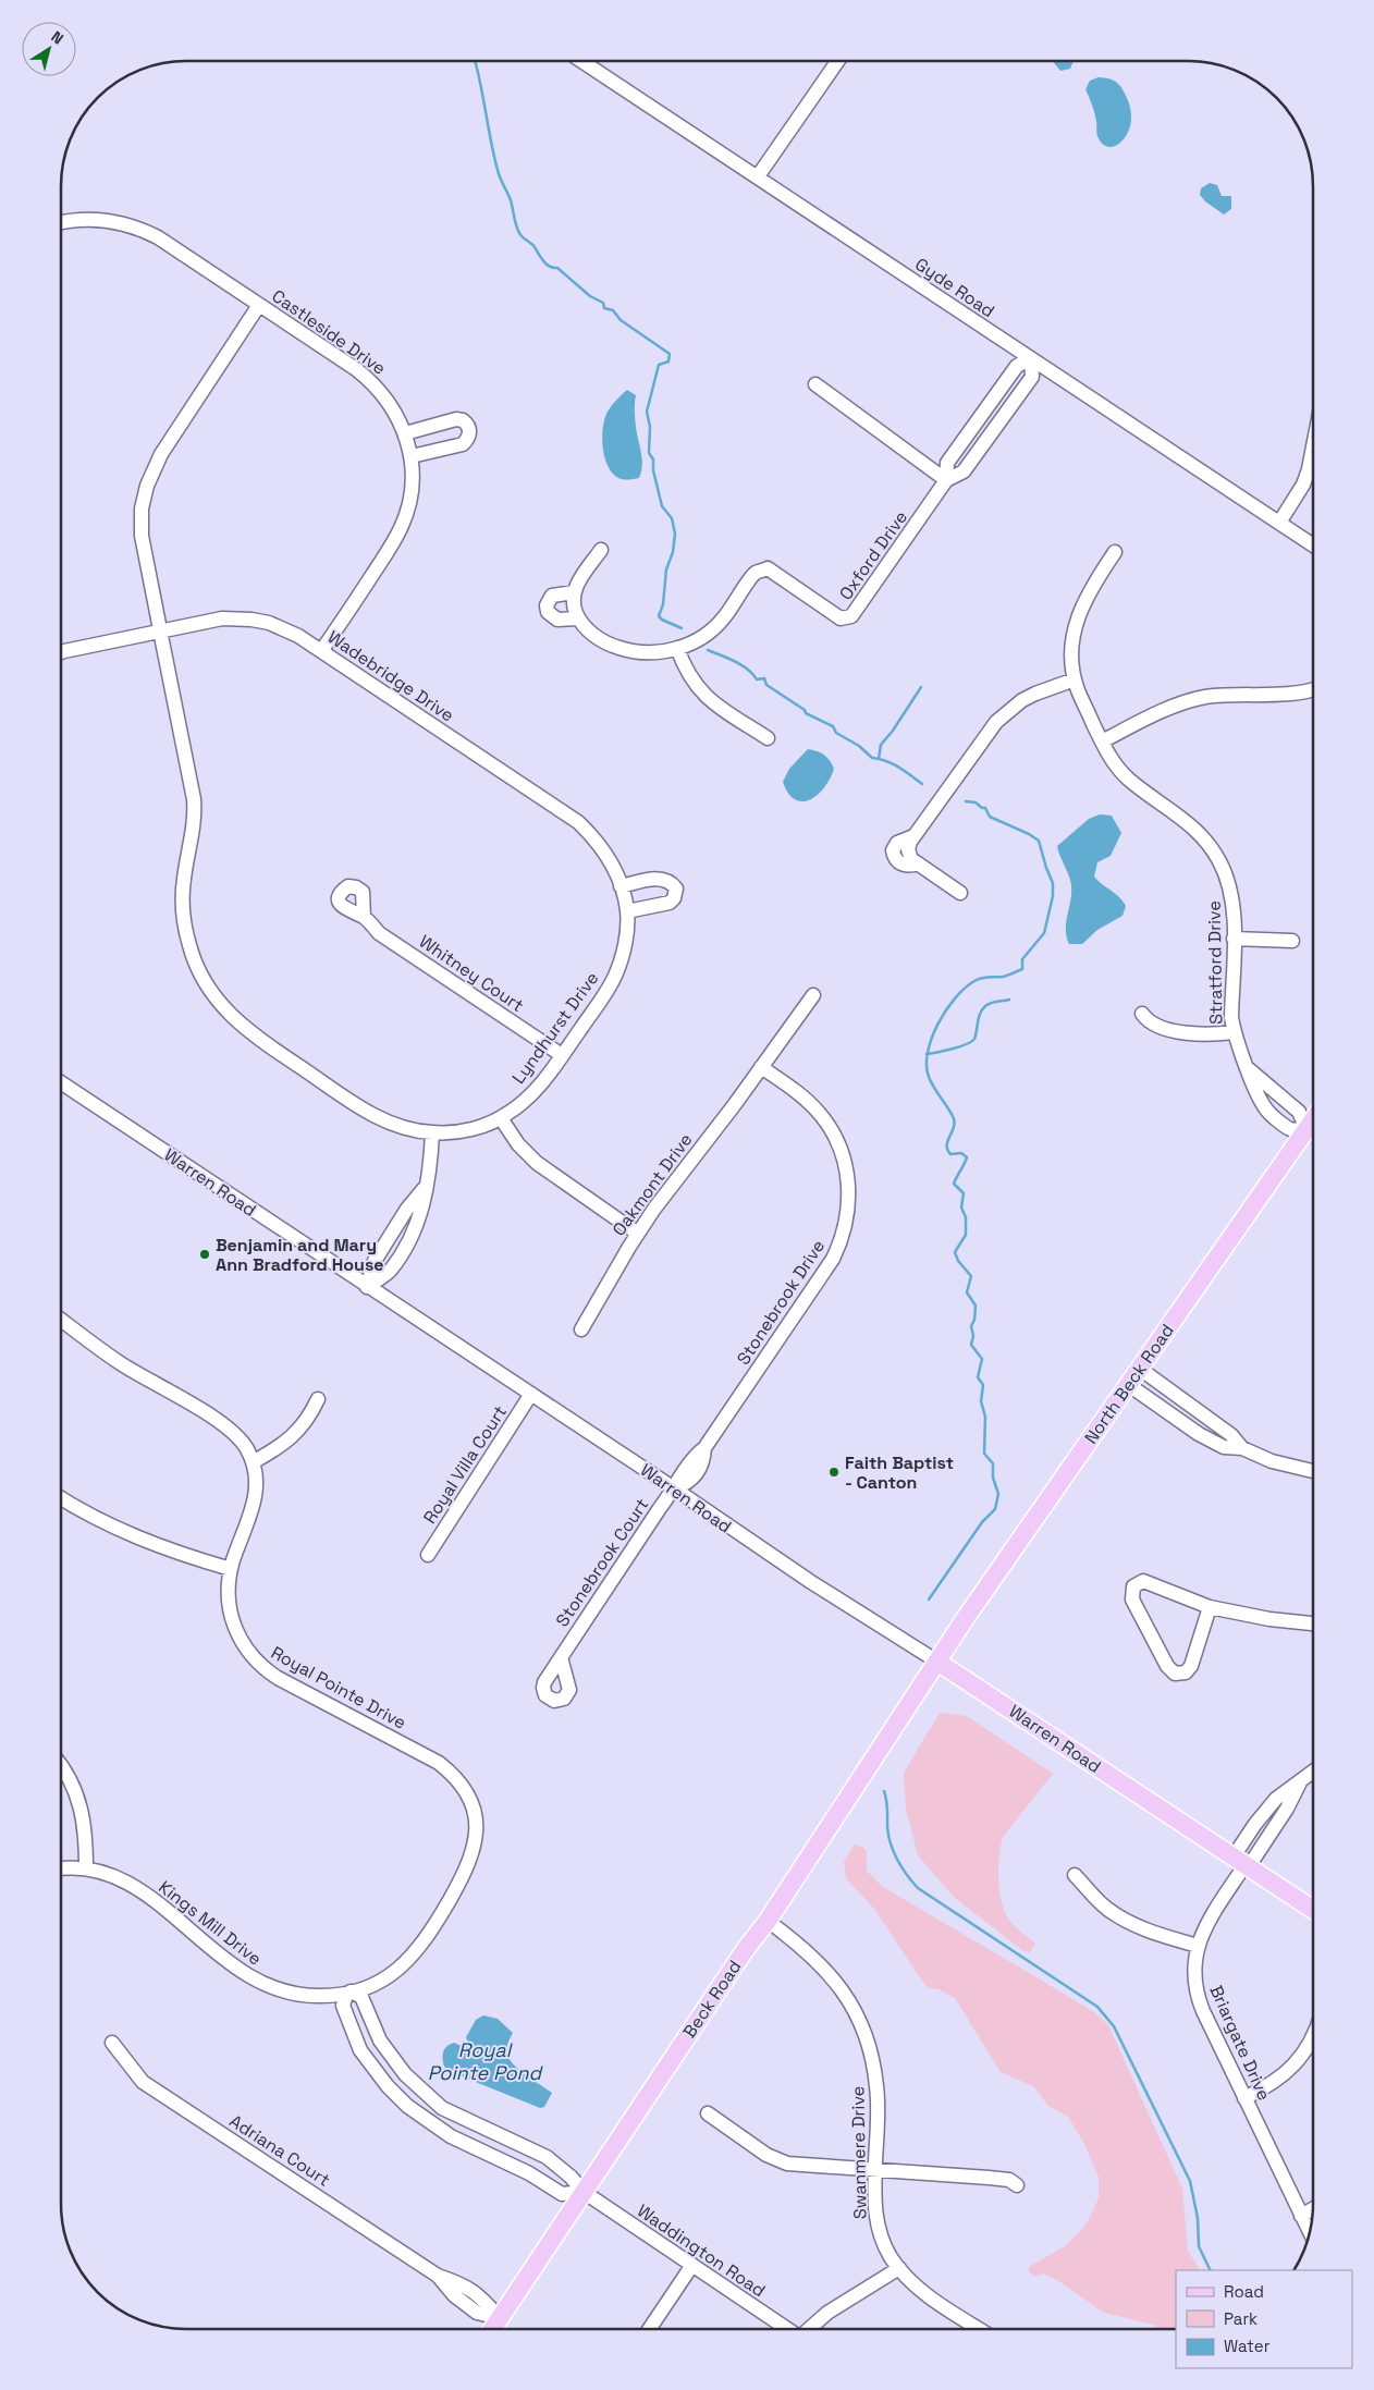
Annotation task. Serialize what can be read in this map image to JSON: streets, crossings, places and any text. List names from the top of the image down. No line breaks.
{"streets":{"main road":["Warren Road","North Beck Road","Beck Road"],"street":["Gyde Road","Castleside Drive","Oxford Drive","Wadebridge Drive","Stratford Drive","Whitney Court","Lyndhurst Drive","Oakmont Drive","Stonebrook Drive","Royal Villa Court","Stonebrook Court","Royal Pointe Drive","Kings Mill Drive","Briargate Drive","Adriana Court","Swanmere Drive","Waddington Road"]},"crossings":[["Gyde Road","Oxford Drive"],["Castleside Drive","Wadebridge Drive"],["Castleside Drive","Lyndhurst Drive"],["Wadebridge Drive","Lyndhurst Drive"],["Stratford Drive","North Beck Road"],["Whitney Court","Lyndhurst Drive"],["Warren Road","Stonebrook Drive"],["Warren Road","North Beck Road"],["Warren Road","Royal Villa Court"],["Warren Road","Stonebrook Court"],["Warren Road","Beck Road"],["Warren Road","Briargate Drive"],["Oakmont Drive","Stonebrook Drive"],["Stonebrook Drive","Stonebrook Court"],["North Beck Road","Beck Road"],["Royal Pointe Drive","Kings Mill Drive"],["Beck Road","Adriana Court"],["Beck Road","Swanmere Drive"],["Beck Road","Waddington Road"]],"water":["Royal Pointe Pond"],"places":["Benjamin and Mary Ann Bradford House","Faith Baptist - Canton"],"legend":["Road","Park","Water"],"north":"top right"}
